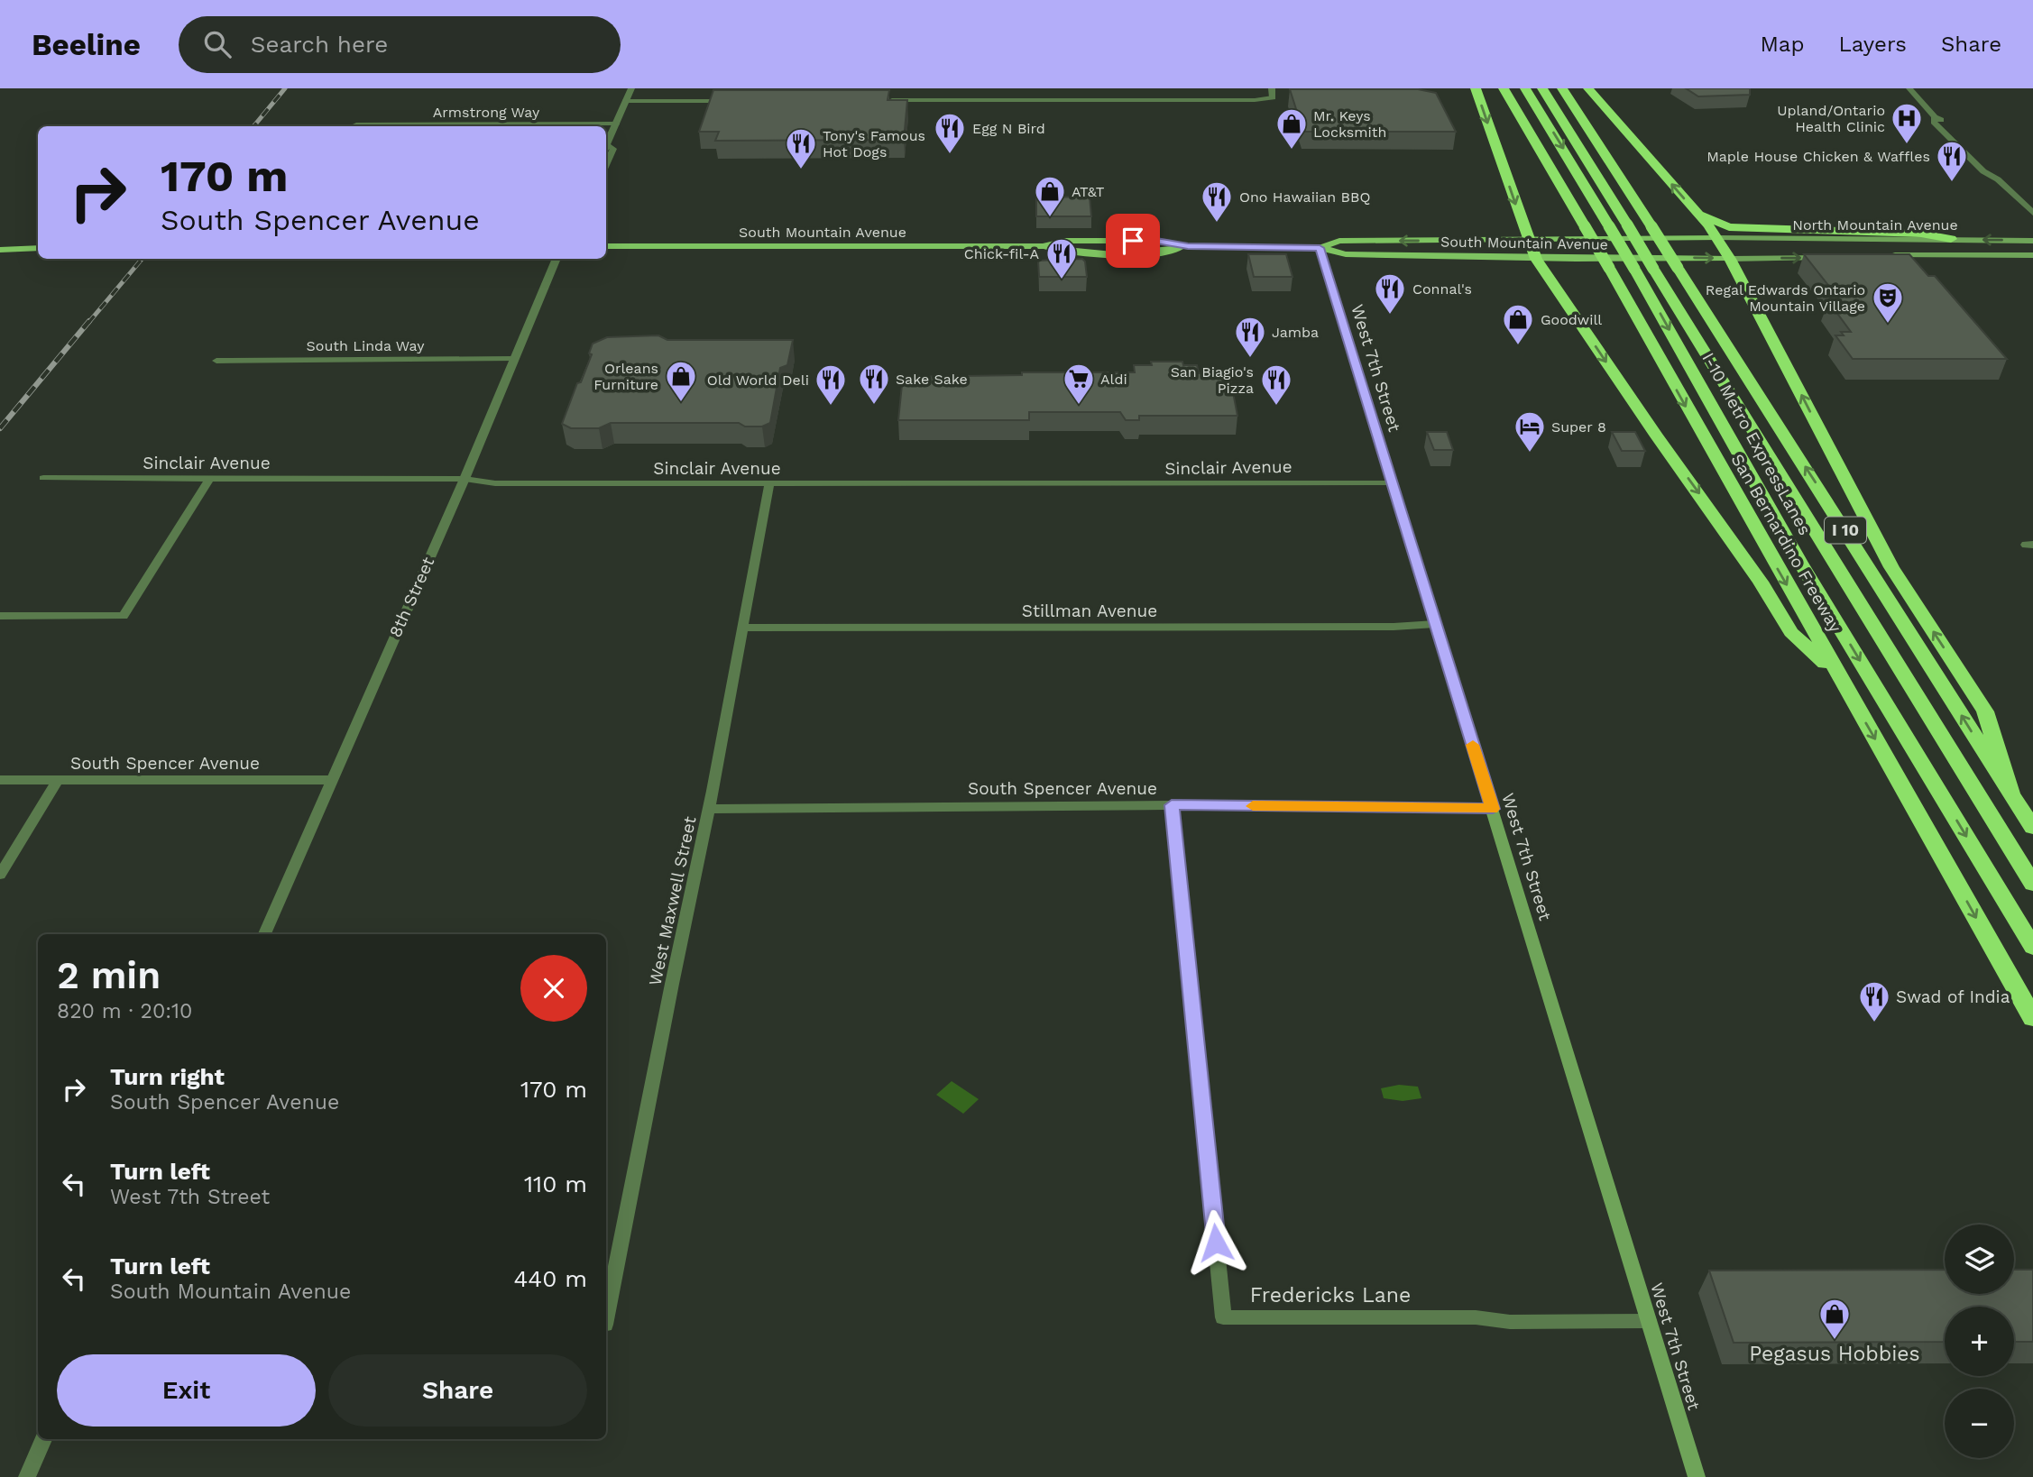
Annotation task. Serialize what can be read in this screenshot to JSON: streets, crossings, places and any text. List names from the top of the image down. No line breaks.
{"streets":{"highway":["I-10 Metro ExpressLanes","I 10","San Bernardino Freeway"],"main road":["North Mountain Avenue","South Mountain Avenue","West 7th Street"],"street":["Armstrong Way","South Linda Way","Sinclair Avenue","8th Street","Stillman Avenue","South Spencer Avenue","West Maxwell Street","Fredericks Lane"]},"crossings":[["North Mountain Avenue","South Mountain Avenue"],["South Mountain Avenue","West 7th Street"],["South Linda Way","8th Street"],["West 7th Street","Sinclair Avenue"],["West 7th Street","Stillman Avenue"],["West 7th Street","South Spencer Avenue"],["West 7th Street","Fredericks Lane"],["Sinclair Avenue","8th Street"],["Sinclair Avenue","West Maxwell Street"],["8th Street","South Spencer Avenue"],["Stillman Avenue","West Maxwell Street"],["South Spencer Avenue","West Maxwell Street"],["South Spencer Avenue","Fredericks Lane"]],"places":{"hospital":["Upland/Ontario Health Clinic"],"shop":["Mr. Keys Locksmith","AT&T","Goodwill","Orleans Furniture","Pegasus Hobbies"],"restaurant":["Egg N Bird","Tony's Famous Hot Dogs","Maple House Chicken & Waffles","Ono Hawaiian BBQ","Chick-fil-A","Connal's","Jamba","Sake Sake","Old World Deli","San Biagio's Pizza","Swad of India"],"theatre":["Regal Edwards Ontario Mountain Village"],"supermarket":["Aldi"],"hotel":["Super 8"]},"page":{"header":"Beeline","search":"Search here","nav":["Map","Layers","Share"],"turn":["170 m","South Spencer Avenue"],"heading":["2 min","820 m · 20:10"],"list":[{"name":"Turn right","note":"South Spencer Avenue","value":"170 m"},{"name":"Turn left","note":"West 7th Street","value":"110 m"},{"name":"Turn left","note":"South Mountain Avenue","value":"440 m"}],"map_buttons":["+","−"],"buttons":["Exit","Share"]}}
